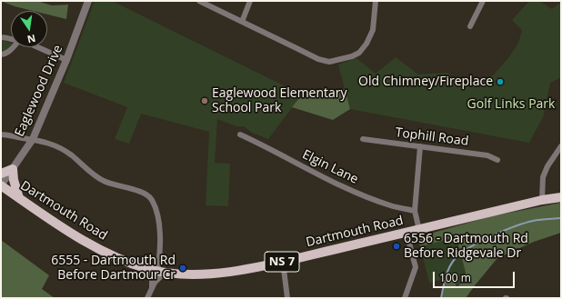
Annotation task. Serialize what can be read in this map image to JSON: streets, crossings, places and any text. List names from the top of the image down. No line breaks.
{"streets":{"main road":["Dartmouth Road","NS 7"],"street":["Eaglewood Drive","Tophill Road","Elgin Lane"]},"crossings":[["Eaglewood Drive","Dartmouth Road"]],"parks":["Golf Links Park"],"places":["Old Chimney/Fireplace","Eaglewood Elementary School Park","6556 - Dartmouth Rd Before Ridgevale Dr","6555 - Dartmouth Rd Before Dartmour Cr"],"scale_bar":"100 m","north":"bottom"}
